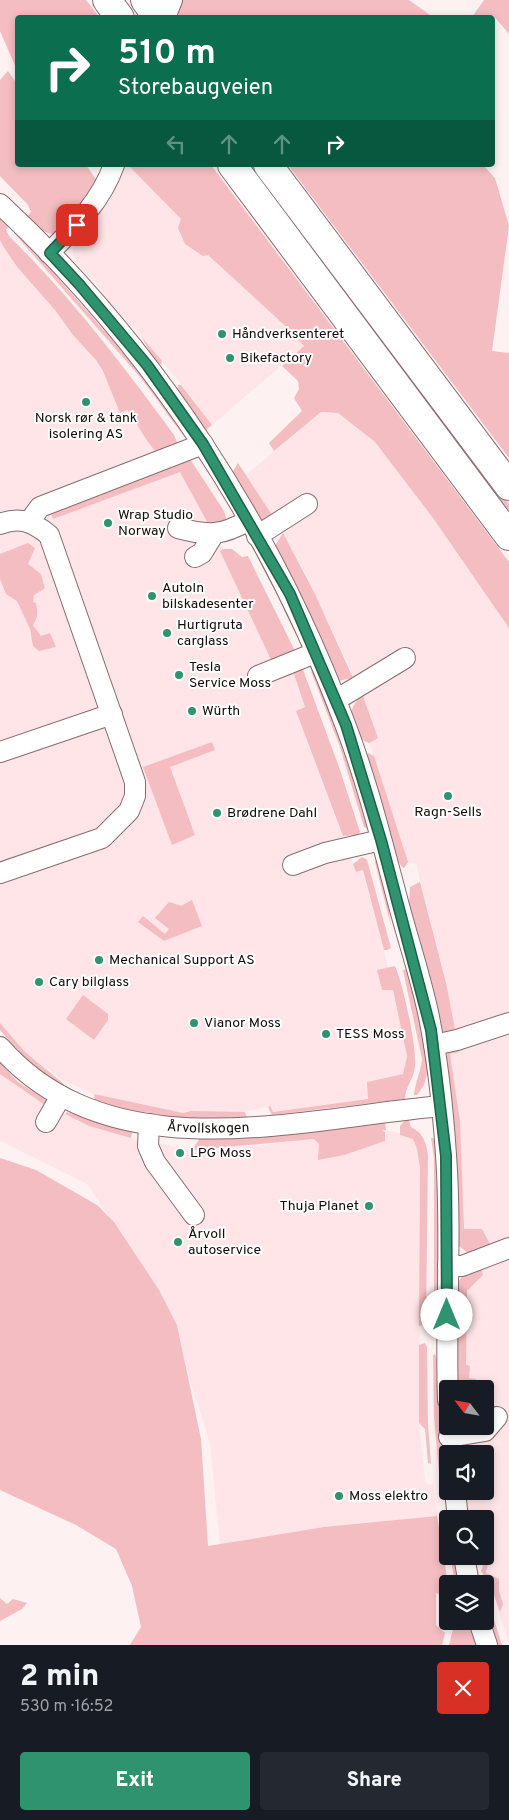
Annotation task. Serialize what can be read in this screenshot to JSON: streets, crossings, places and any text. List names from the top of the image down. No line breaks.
{"streets":{"street":["Årvollskogen"]},"places":["Håndverksenteret","Bikefactory","Norsk rør & tank isolering AS","Wrap Studio Norway","AutoIn bilskadesenter","Hurtigruta carglass","Tesla Service Moss","Würth","Ragn-Sells","Brødrene Dahl","Mechanical Support AS","Cary bilglass","Vianor Moss","TESS Moss","LPG Moss","Thuja Planet","Årvoll autoservice","Moss elektro"],"north":"top left","page":{"turn":["510 m","Storebaugveien"],"heading":["2 min","530 m · 16:52"],"buttons":["Exit","Share"]}}
